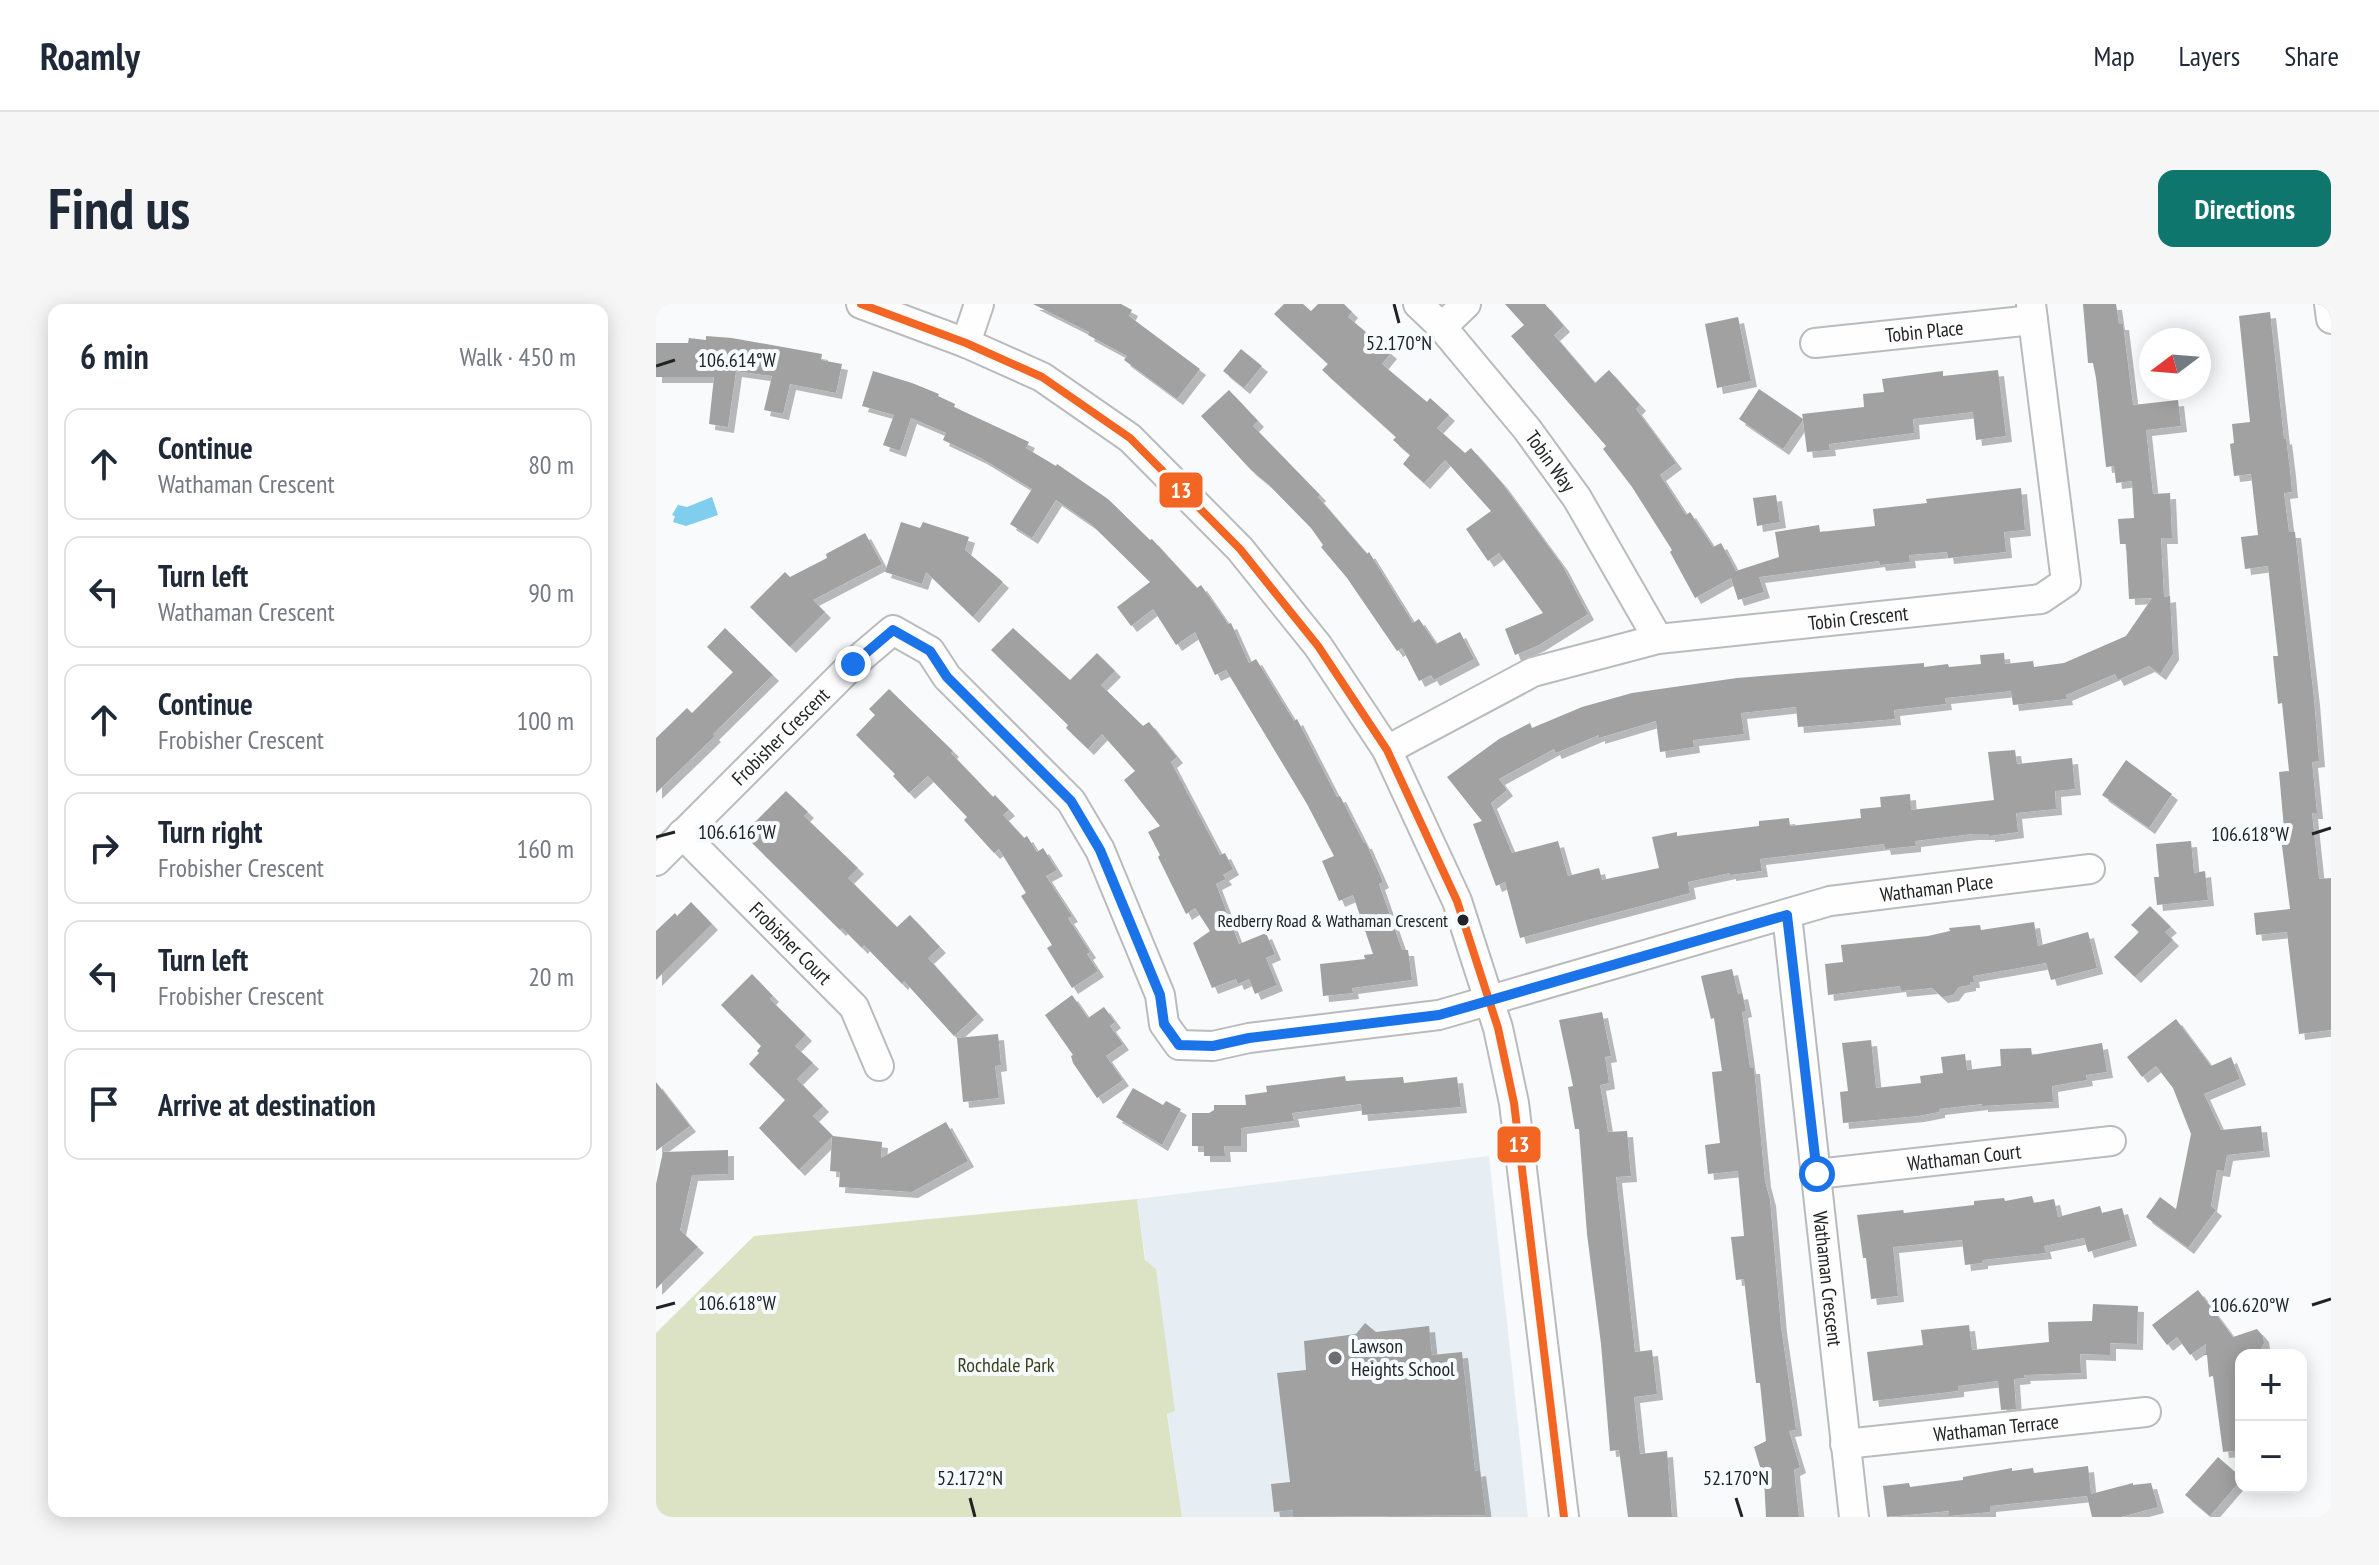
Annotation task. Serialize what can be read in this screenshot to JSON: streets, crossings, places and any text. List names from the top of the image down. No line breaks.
{"streets":{"street":["Tobin Place","Tobin Way","Tobin Crescent","Frobisher Crescent","Wathaman Place","Frobisher Court","Wathaman Court","Wathaman Crescent","Wathaman Terrace"]},"crossings":[["Tobin Place","Tobin Crescent"],["Tobin Way","Tobin Crescent"],["Frobisher Crescent","Frobisher Court"],["Wathaman Place","Wathaman Crescent"],["Wathaman Court","Wathaman Crescent"],["Wathaman Crescent","Wathaman Terrace"]],"parks":["Rochdale Park"],"places":["Redberry Road & Wathaman Crescent","Lawson Heights School"],"lines":["transit line 13"],"north":"left","page":{"header":"Roamly","nav":["Map","Layers","Share"],"buttons":"Directions","title":"Find us","heading":["6 min","Walk · 450 m"],"list":[["Continue","Wathaman Crescent","80 m"],["Turn left","Wathaman Crescent","90 m"],["Continue","Frobisher Crescent","100 m"],["Turn right","Frobisher Crescent","160 m"],["Turn left","Frobisher Crescent","20 m"],"Arrive at destination"],"map_buttons":["+","−"]},"coordinates":["52.170°N","106.614°W","106.616°W","106.618°W","106.620°W","52.172°N"]}
